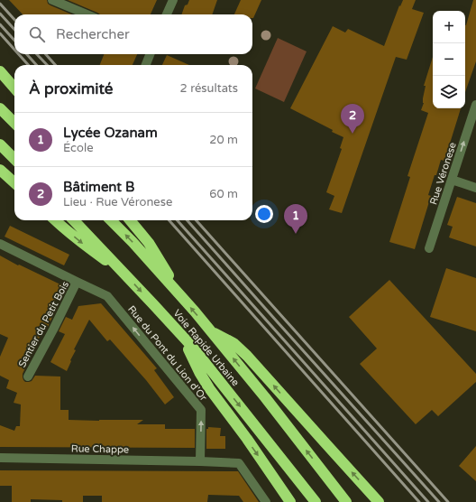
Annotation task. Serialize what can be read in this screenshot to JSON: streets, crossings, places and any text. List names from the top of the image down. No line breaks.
{"streets":{"highway":["Voie Rapide Urbaine"],"street":["Rue Véronese","Sentier du Petit Bois","Rue du Pont du Lion d'Or","Rue Chappe"]},"crossings":[["Sentier du Petit Bois","Rue du Pont du Lion d'Or"],["Rue du Pont du Lion d'Or","Rue Chappe"]],"one_way":["Rue Véronese","Rue du Pont du Lion d'Or"],"page":{"map_buttons":["+","−"],"search":"Rechercher","heading":["À proximité","2 résultats"],"pins":["2","1"],"list":[{"mark":"1","name":"Lycée Ozanam","note":"École","value":"20 m"},{"mark":"2","name":"Bâtiment B","note":"Lieu · Rue Véronese","value":"60 m"}]}}
